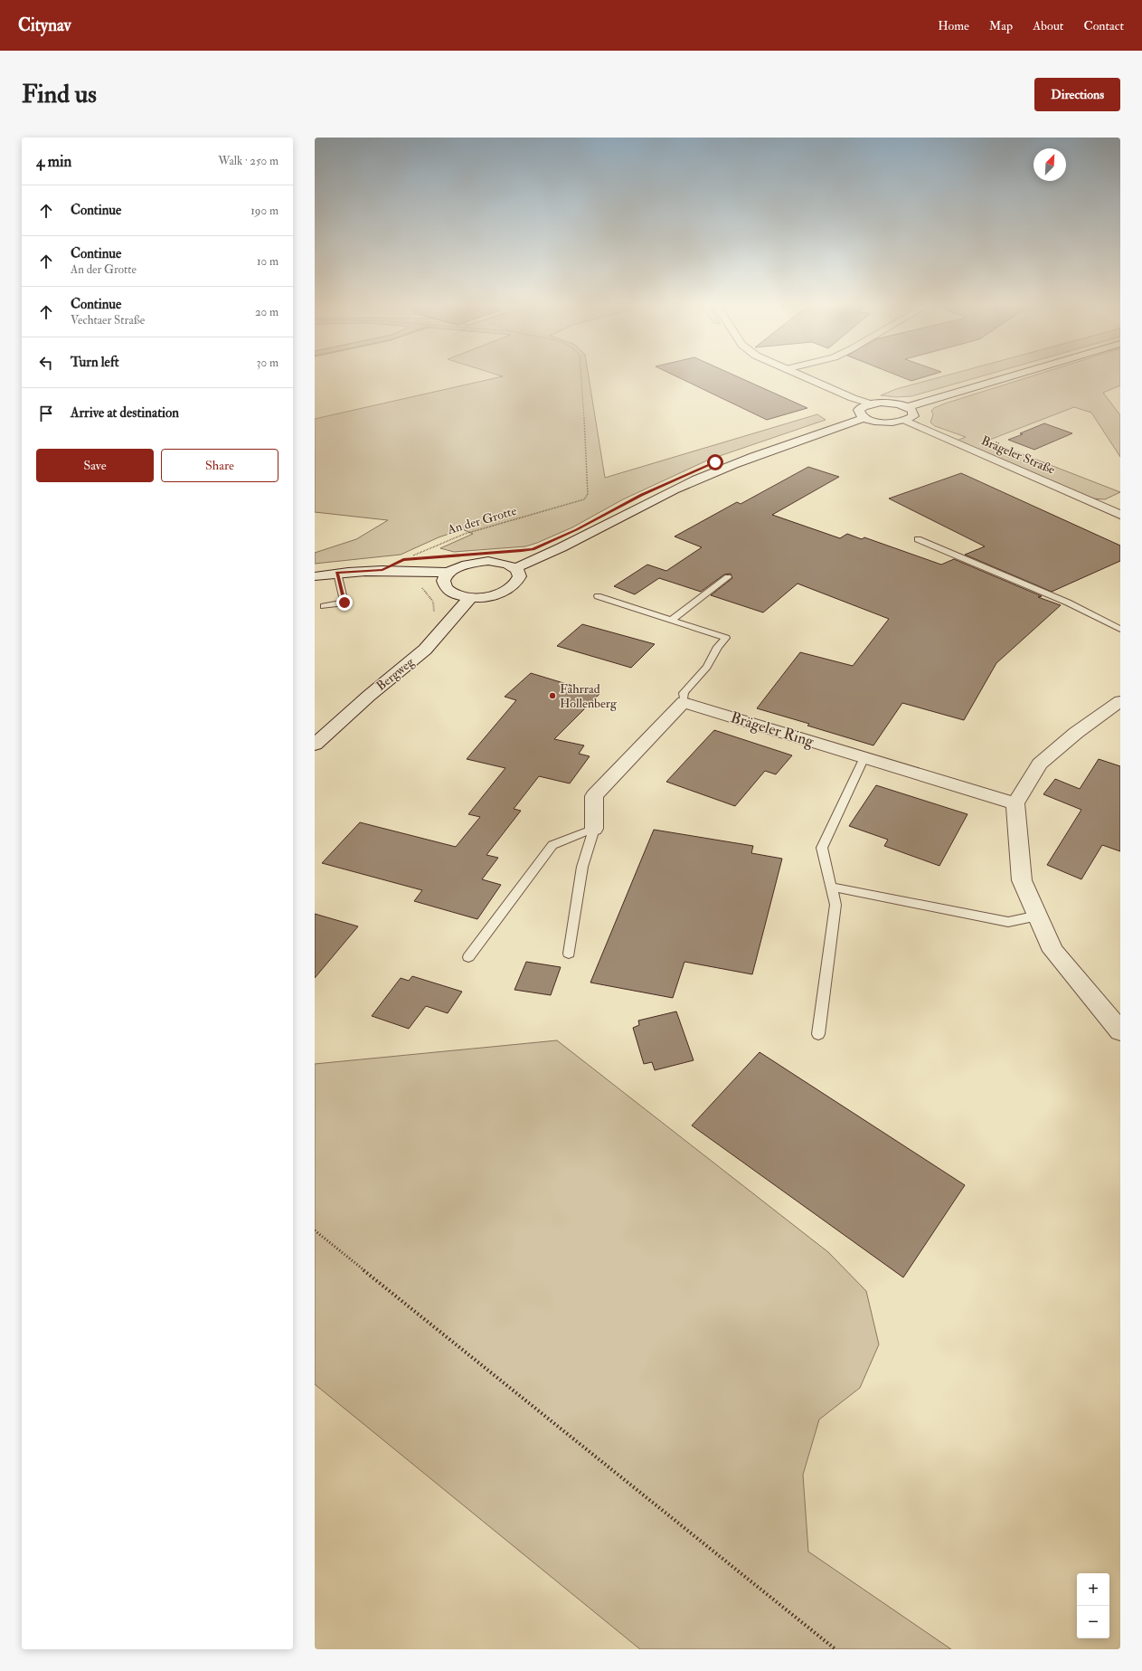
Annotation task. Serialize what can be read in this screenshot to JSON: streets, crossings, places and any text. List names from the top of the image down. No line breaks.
{"streets":{"street":["Brägeler Straße","Bergweg","Brägeler Ring"],"path":["An der Grotte"]},"places":["Fahrrad Hollenberg"],"north":"top right","page":{"header":"Citynav","nav":["Home","Map","About","Contact"],"buttons":["Directions",["Save","Share"]],"title":"Find us","heading":["4 min","Walk · 250 m"],"list":[["Continue","190 m"],["Continue","An der Grotte","10 m"],["Continue","Vechtaer Straße","20 m"],["Turn left","30 m"],"Arrive at destination"],"map_buttons":["+","−"]}}
